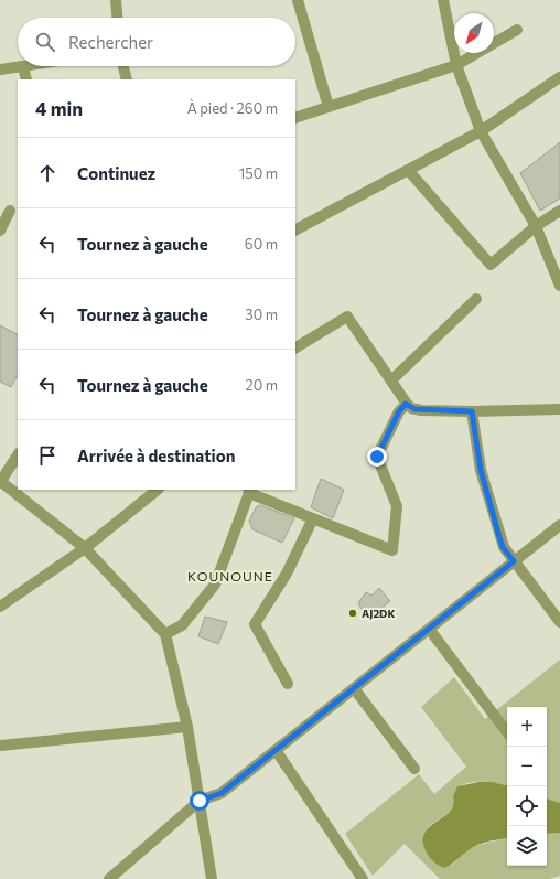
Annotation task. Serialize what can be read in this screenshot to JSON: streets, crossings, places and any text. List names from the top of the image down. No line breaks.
{"districts":["KOUNOUNE"],"places":["AJ2DK"],"north":"bottom left","page":{"search":"Rechercher","heading":["4 min","À pied · 260 m"],"list":[["Continuez","150 m"],["Tournez à gauche","60 m"],["Tournez à gauche","30 m"],["Tournez à gauche","20 m"],"Arrivée à destination"],"map_buttons":["+","−"]}}
